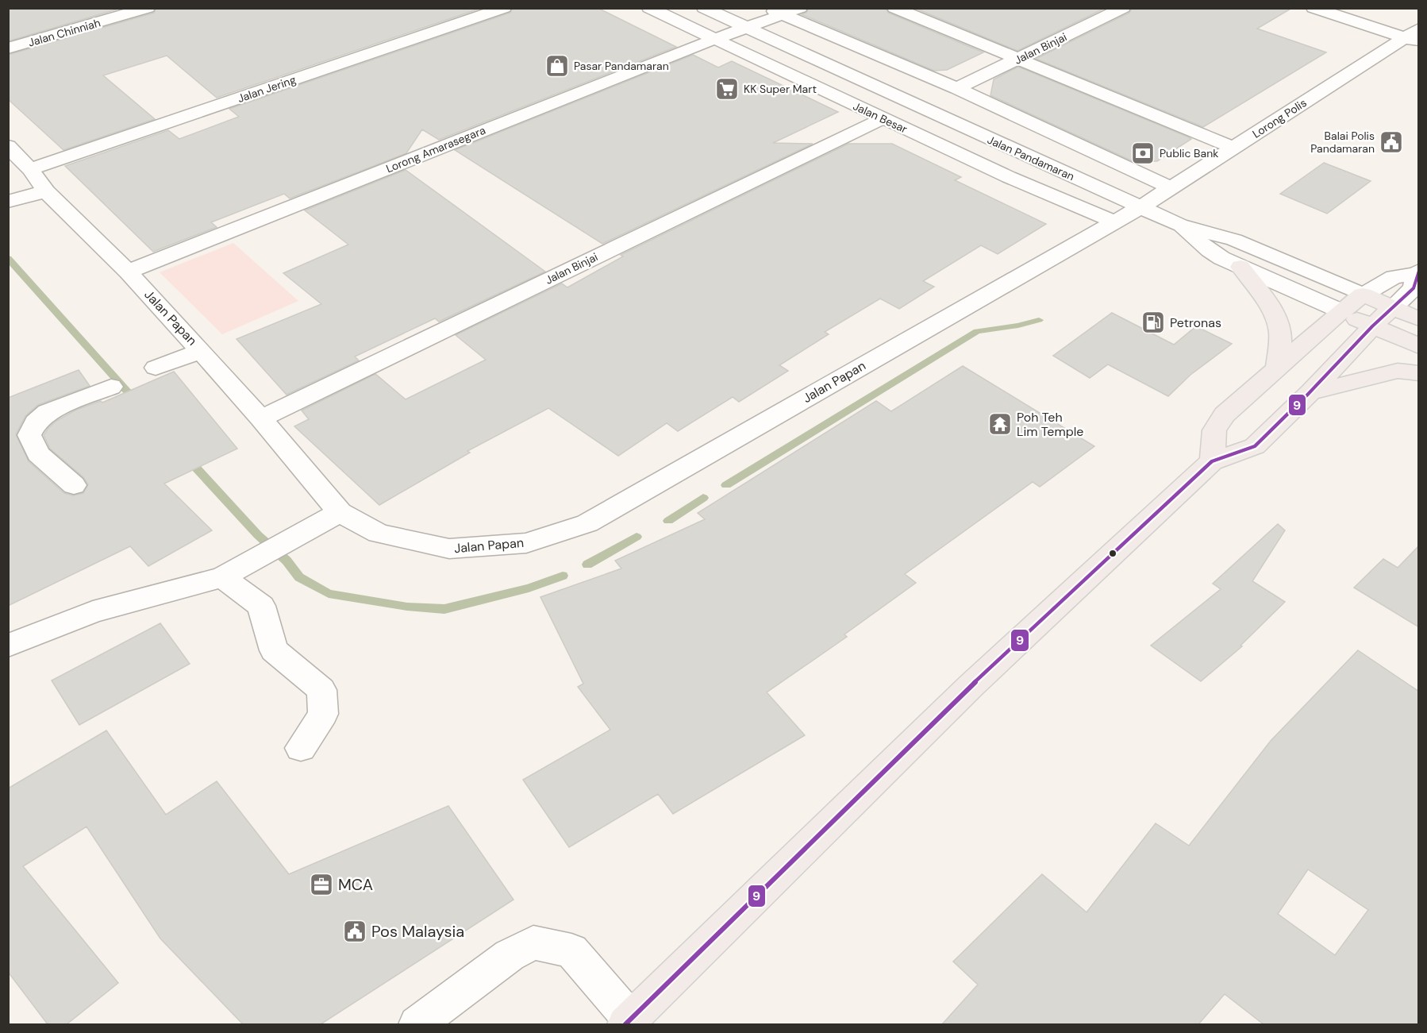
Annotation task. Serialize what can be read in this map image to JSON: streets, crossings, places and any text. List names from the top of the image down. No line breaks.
{"streets":{"street":["Jalan Chinniah","Jalan Binjai","Jalan Jering","Jalan Besar","Lorong Polis","Lorong Amarasegara","Jalan Pandamaran","Jalan Papan"]},"crossings":[["Jalan Binjai","Jalan Besar"],["Jalan Binjai","Jalan Papan"],["Jalan Jering","Jalan Papan"],["Jalan Besar","Lorong Amarasegara"],["Jalan Besar","Jalan Papan"],["Lorong Polis","Jalan Pandamaran"],["Lorong Polis","Jalan Papan"],["Lorong Amarasegara","Jalan Pandamaran"],["Lorong Amarasegara","Jalan Papan"],["Jalan Pandamaran","Jalan Papan"]],"places":{"shop":["Pasar Pandamaran"],"supermarket":["KK Super Mart"],"public building":["Balai Polis Pandamaran","Pos Malaysia"],"bank":["Public Bank"],"fuel station":["Petronas"],"temple":["Poh Teh Lim Temple"],"office":["MCA"]},"lines":["transit line 9"]}
